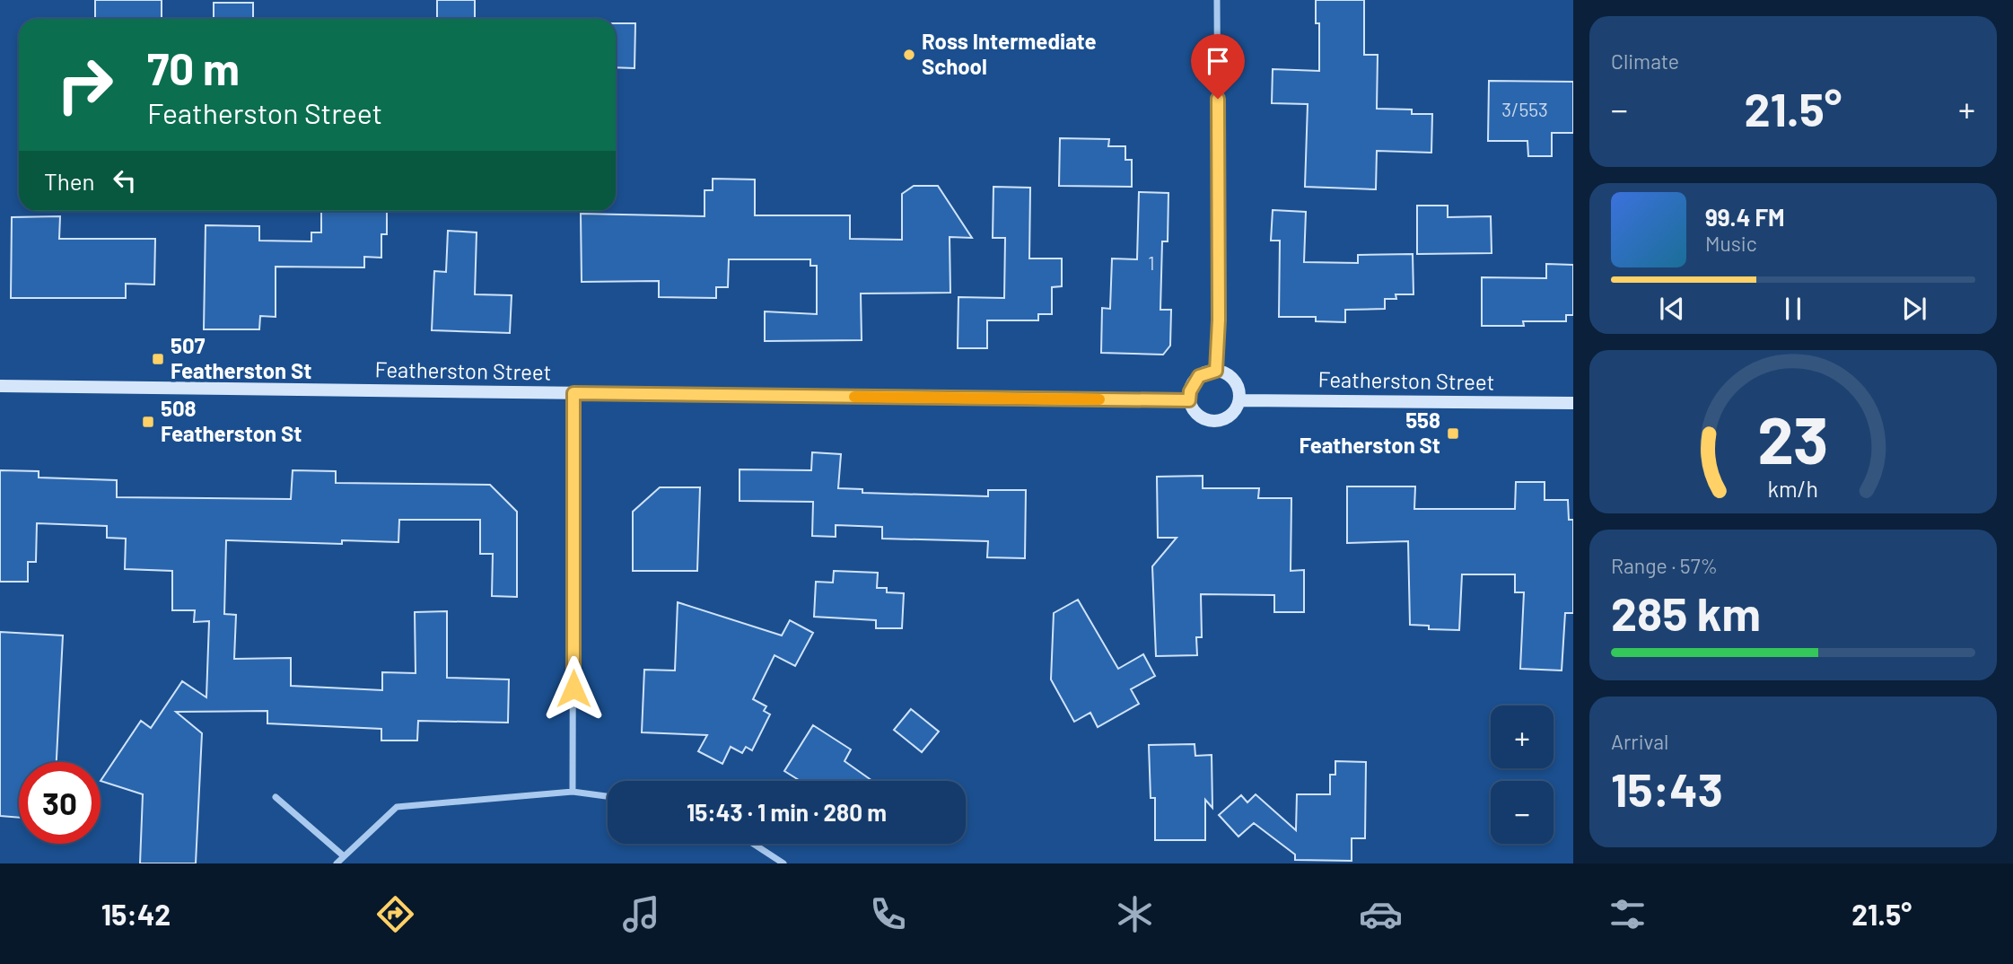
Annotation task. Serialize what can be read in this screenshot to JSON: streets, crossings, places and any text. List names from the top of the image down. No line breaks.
{"streets":{"main road":["Featherston Street"]},"places":{"other":["Ross Intermediate School"],"transit":["507 Featherston St","508 Featherston St","558 Featherston St"]},"house_numbers":["3/553","1"],"page":{"tile":["Climate",["Range · 57%","285 km"],["Arrival","15:43"]],"turn":["70 m","Featherston Street"],"heat":["−","21.5°","+"],"then":"Then","song":["99.4 FM","Music"],"map_buttons":["+","−"],"limit":"30","trip":"15:43 · 1 min · 280 m","tabs":["15:42","21.5°"],"gauge":["23","km/h"]}}
